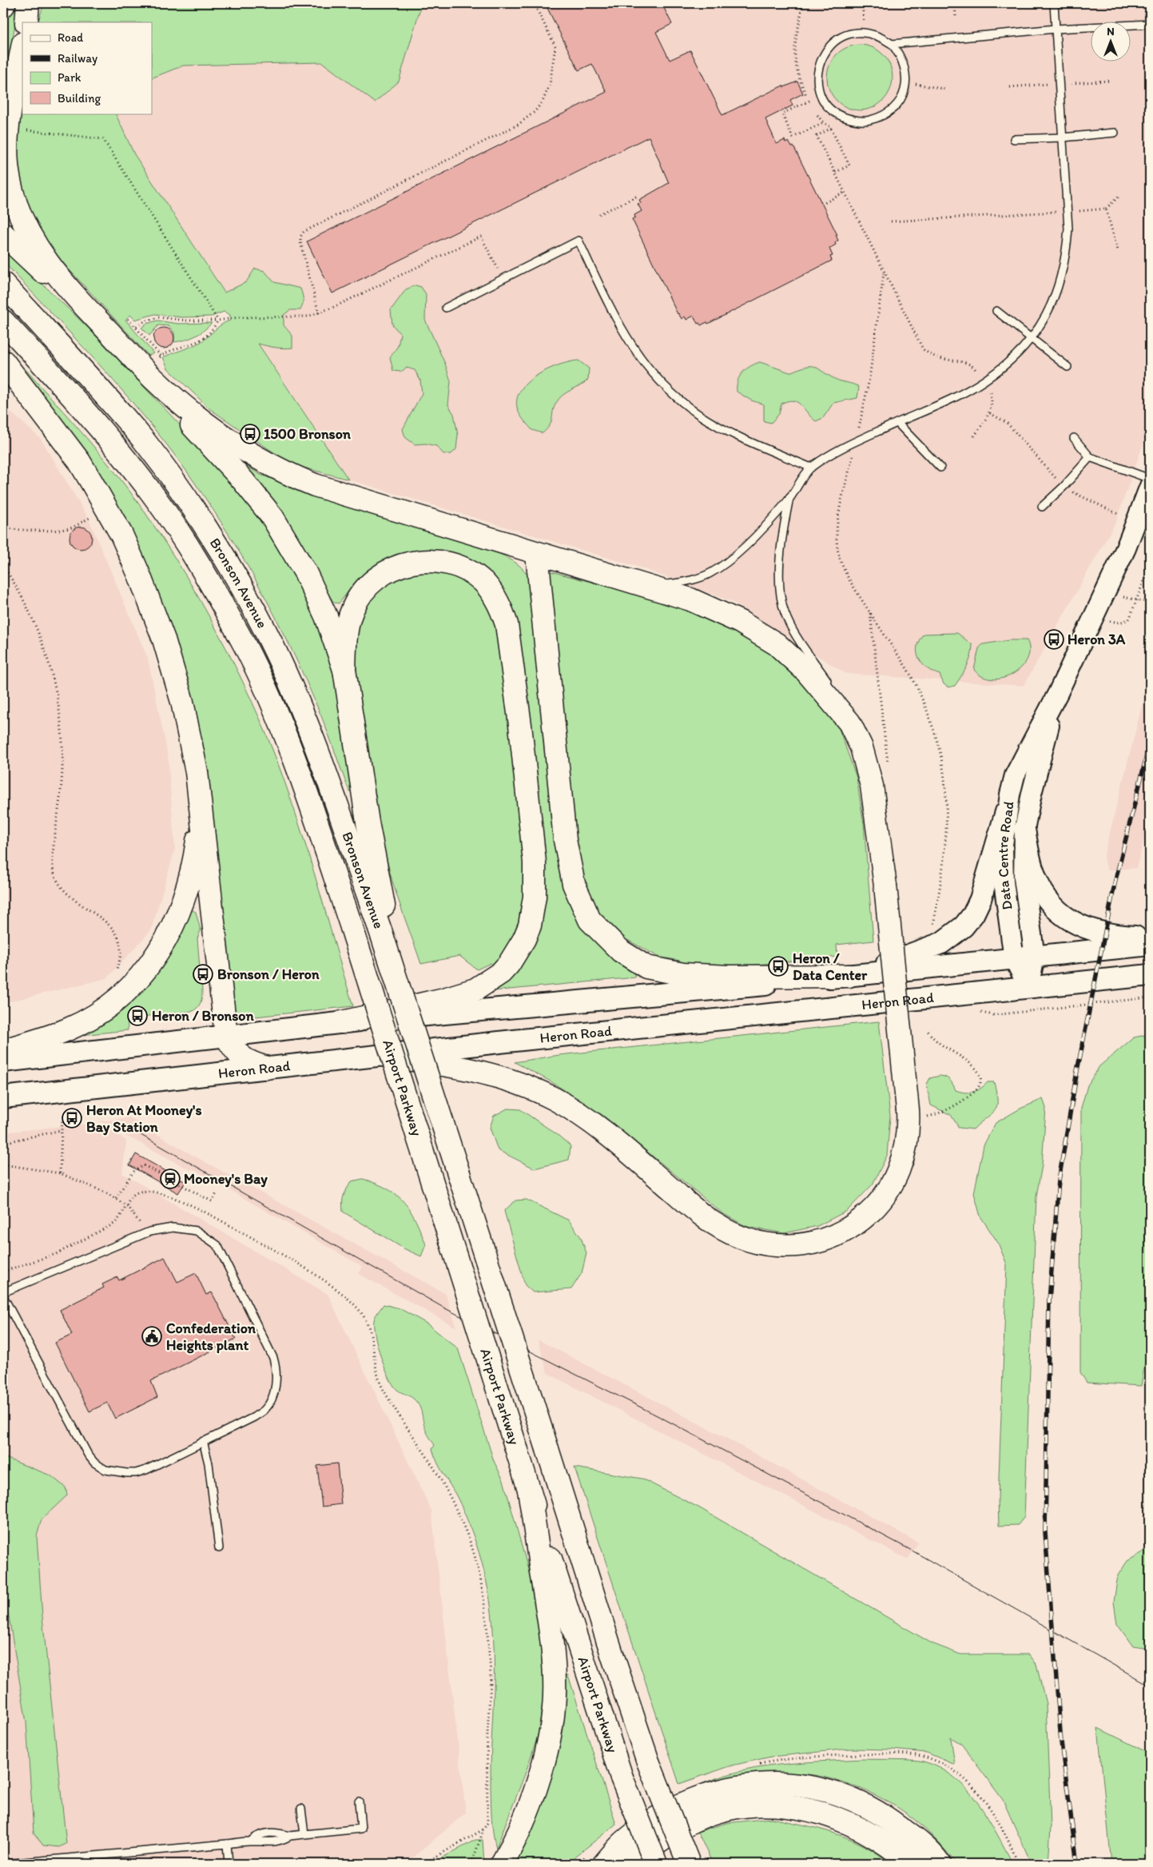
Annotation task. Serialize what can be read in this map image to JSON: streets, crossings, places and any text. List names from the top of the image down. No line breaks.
{"streets":{"highway":["Bronson Avenue","Airport Parkway"],"main road":["Data Centre Road","Heron Road"]},"crossings":[["Bronson Avenue","Airport Parkway"],["Data Centre Road","Heron Road"]],"places":{"bus stop":["1500 Bronson","Heron 3A","Heron / Data Center","Bronson / Heron","Heron / Bronson","Heron At Mooney's Bay Station"],"station":["Mooney's Bay"],"public building":["Confederation Heights plant"]},"legend":["Road","Railway","Park","Building"],"north":"top"}
